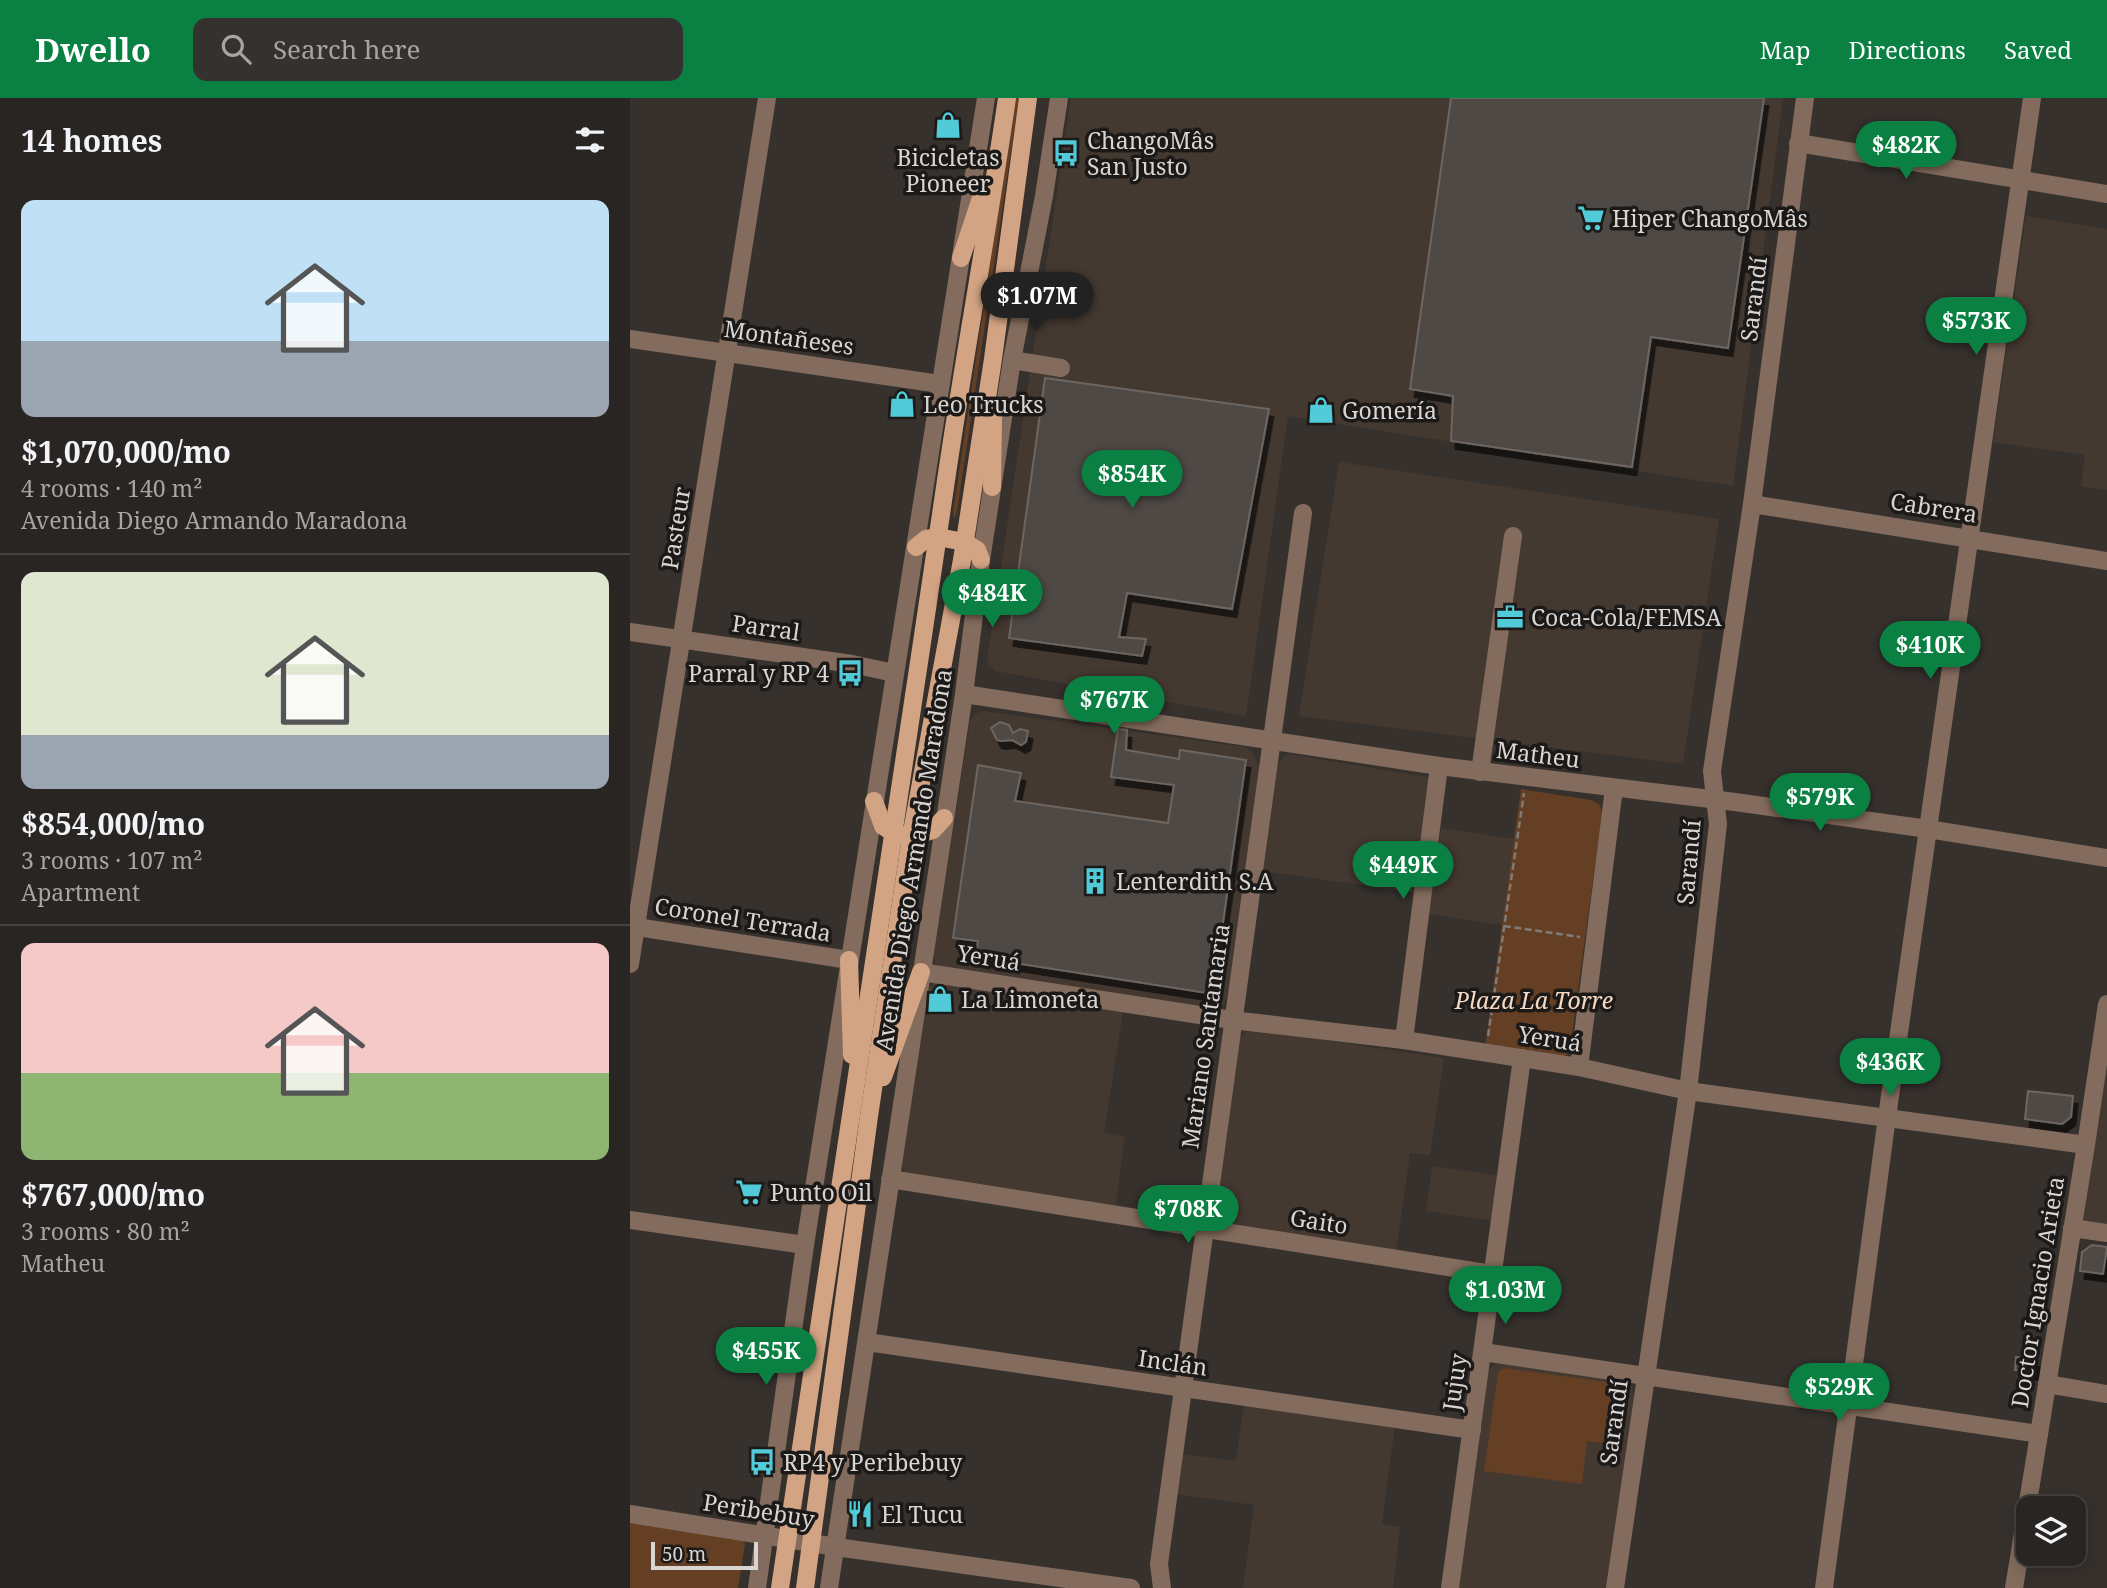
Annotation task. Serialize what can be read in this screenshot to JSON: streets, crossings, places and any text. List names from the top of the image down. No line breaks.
{"streets":{"main road":["Avenida Diego Armando Maradona"],"street":["Sarandí","Montañeses","Cabrera","Pasteur","Parral","Matheu","Coronel Terrada","Yeruá","Mariano Santamaria","Gaito","Doctor Ignacio Arieta","Inclán","Jujuy","Peribebuy"]},"crossings":[["Sarandí","Cabrera"],["Sarandí","Matheu"],["Sarandí","Yeruá"],["Montañeses","Pasteur"],["Montañeses","Avenida Diego Armando Maradona"],["Pasteur","Parral"],["Pasteur","Coronel Terrada"],["Parral","Avenida Diego Armando Maradona"],["Matheu","Avenida Diego Armando Maradona"],["Matheu","Mariano Santamaria"],["Avenida Diego Armando Maradona","Coronel Terrada"],["Avenida Diego Armando Maradona","Yeruá"],["Avenida Diego Armando Maradona","Gaito"],["Avenida Diego Armando Maradona","Inclán"],["Avenida Diego Armando Maradona","Peribebuy"],["Yeruá","Mariano Santamaria"],["Yeruá","Doctor Ignacio Arieta"],["Yeruá","Jujuy"],["Mariano Santamaria","Gaito"],["Mariano Santamaria","Inclán"],["Gaito","Jujuy"],["Inclán","Jujuy"]],"parks":["Plaza La Torre"],"places":{"shop":["Bicicletas Pioneer","Leo Trucks","Gomería","La Limoneta"],"bus stop":["ChangoMâs San Justo","Parral y RP 4","RP4 y Peribebuy"],"supermarket":["Hiper ChangoMâs","Punto Oil"],"office":["Coca-Cola/FEMSA"],"building":["Lenterdith S.A"],"restaurant":["El Tucu"]},"scale_bar":"50 m","page":{"header":"Dwello","search":"Search here","nav":["Map","Directions","Saved"],"heading":"14 homes","price":["$482K","$1.07M","$573K","$854K","$484K","$410K","$767K","$579K","$449K","$436K","$708K","$1.03M","$455K","$529K"],"list":[{"name":"$1,070,000/mo","note":"4 rooms · 140 m² · Avenida Diego Armando Maradona"},{"name":"$854,000/mo","note":"3 rooms · 107 m² · Apartment"},{"name":"$767,000/mo","note":"3 rooms · 80 m² · Matheu"}],"scale":"50 m"}}
